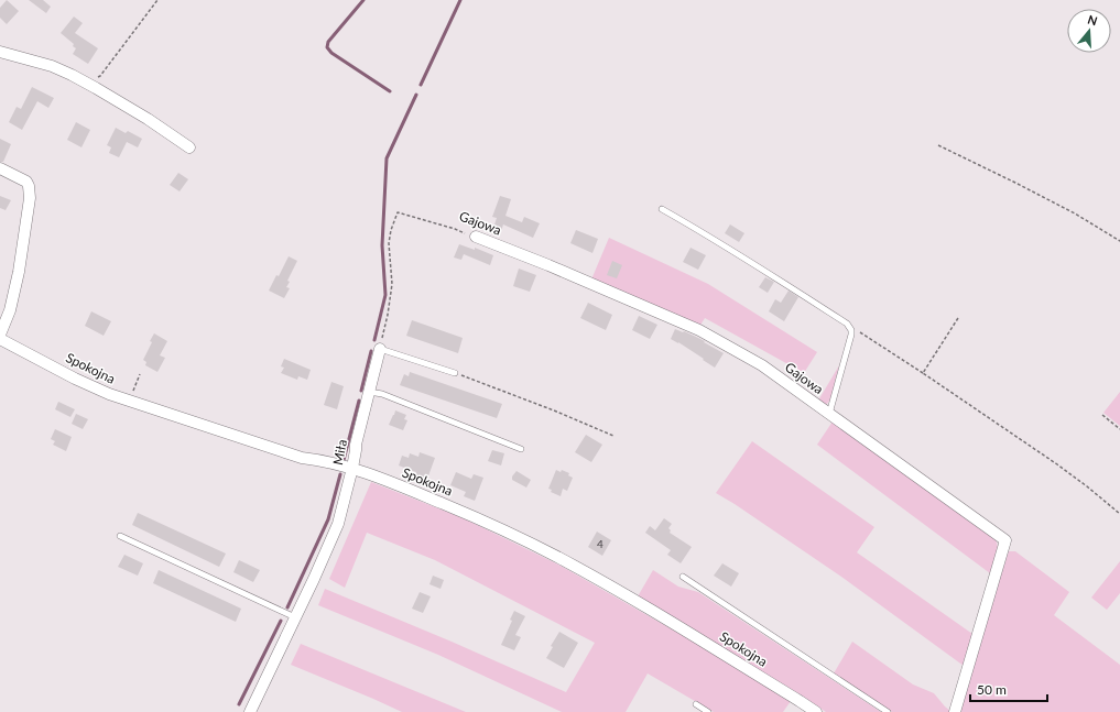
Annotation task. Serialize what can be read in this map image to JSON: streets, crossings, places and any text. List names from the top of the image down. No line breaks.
{"streets":{"street":["Gajowa","Spokojna","Miła"]},"crossings":[["Gajowa","Miła"],["Spokojna","Miła"]],"house_numbers":["4"],"scale_bar":"50 m","north":"top"}
